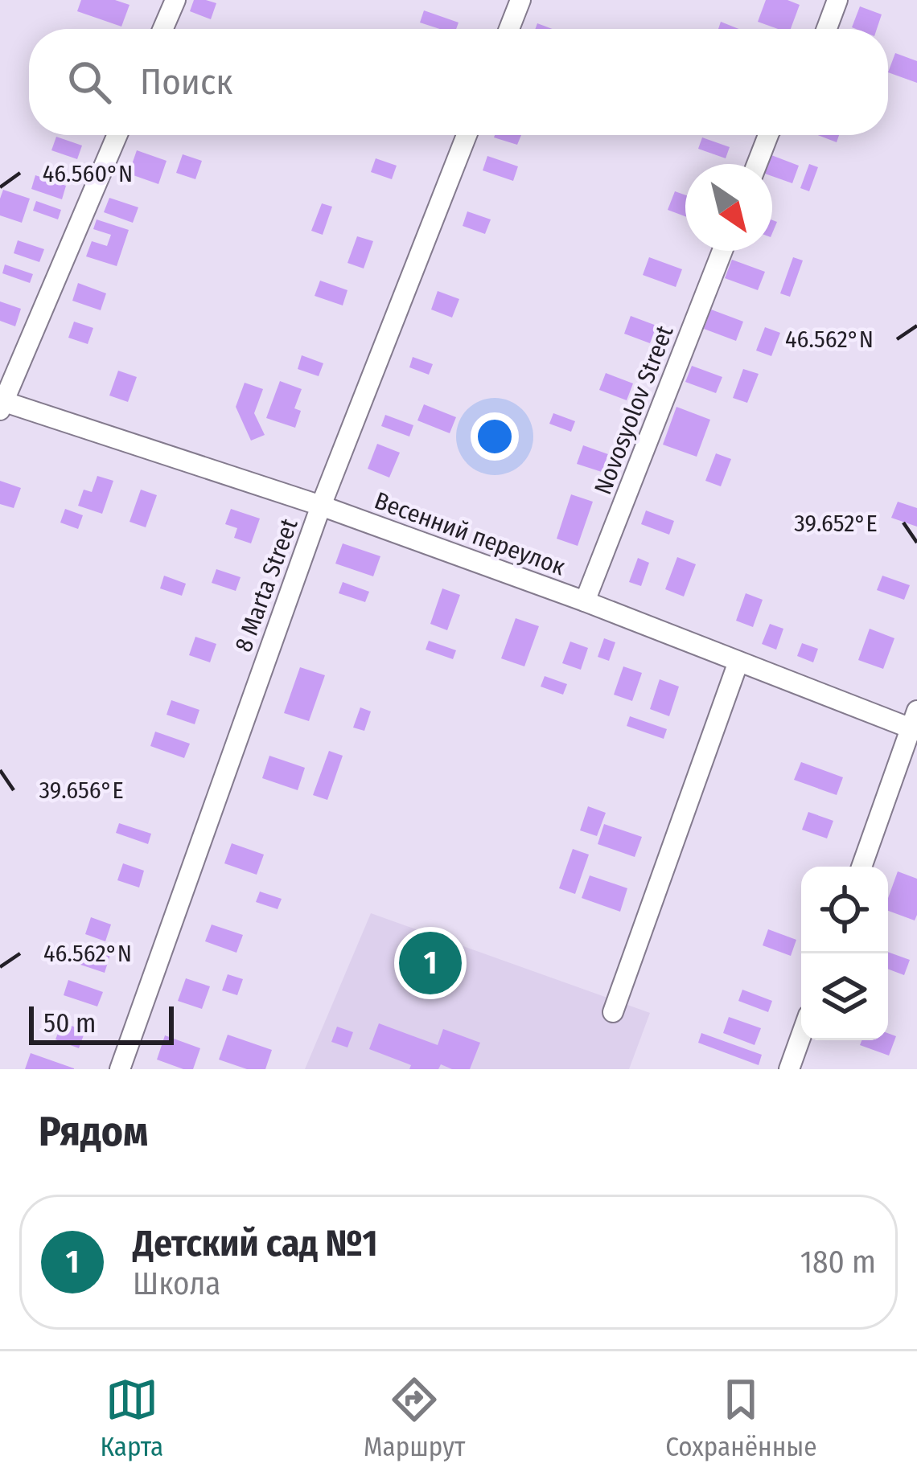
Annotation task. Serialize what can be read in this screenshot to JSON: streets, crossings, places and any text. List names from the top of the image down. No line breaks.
{"streets":{"street":["Novosyolov Street","Весенний переулок","8 Marta Street"]},"crossings":[["Novosyolov Street","Весенний переулок"],["Весенний переулок","8 Marta Street"]],"scale_bar":"50 m","north":"bottom right","page":{"search":"Поиск","pins":"1","scale":"50 m","heading":"Рядом","list":[{"mark":"1","name":"Детский сад №1","note":"Школа","value":"180 m"}],"nav":["Карта","Маршрут","Сохранённые"]},"coordinates":["46.560°N","46.562°N","39.652°E","39.656°E"]}
